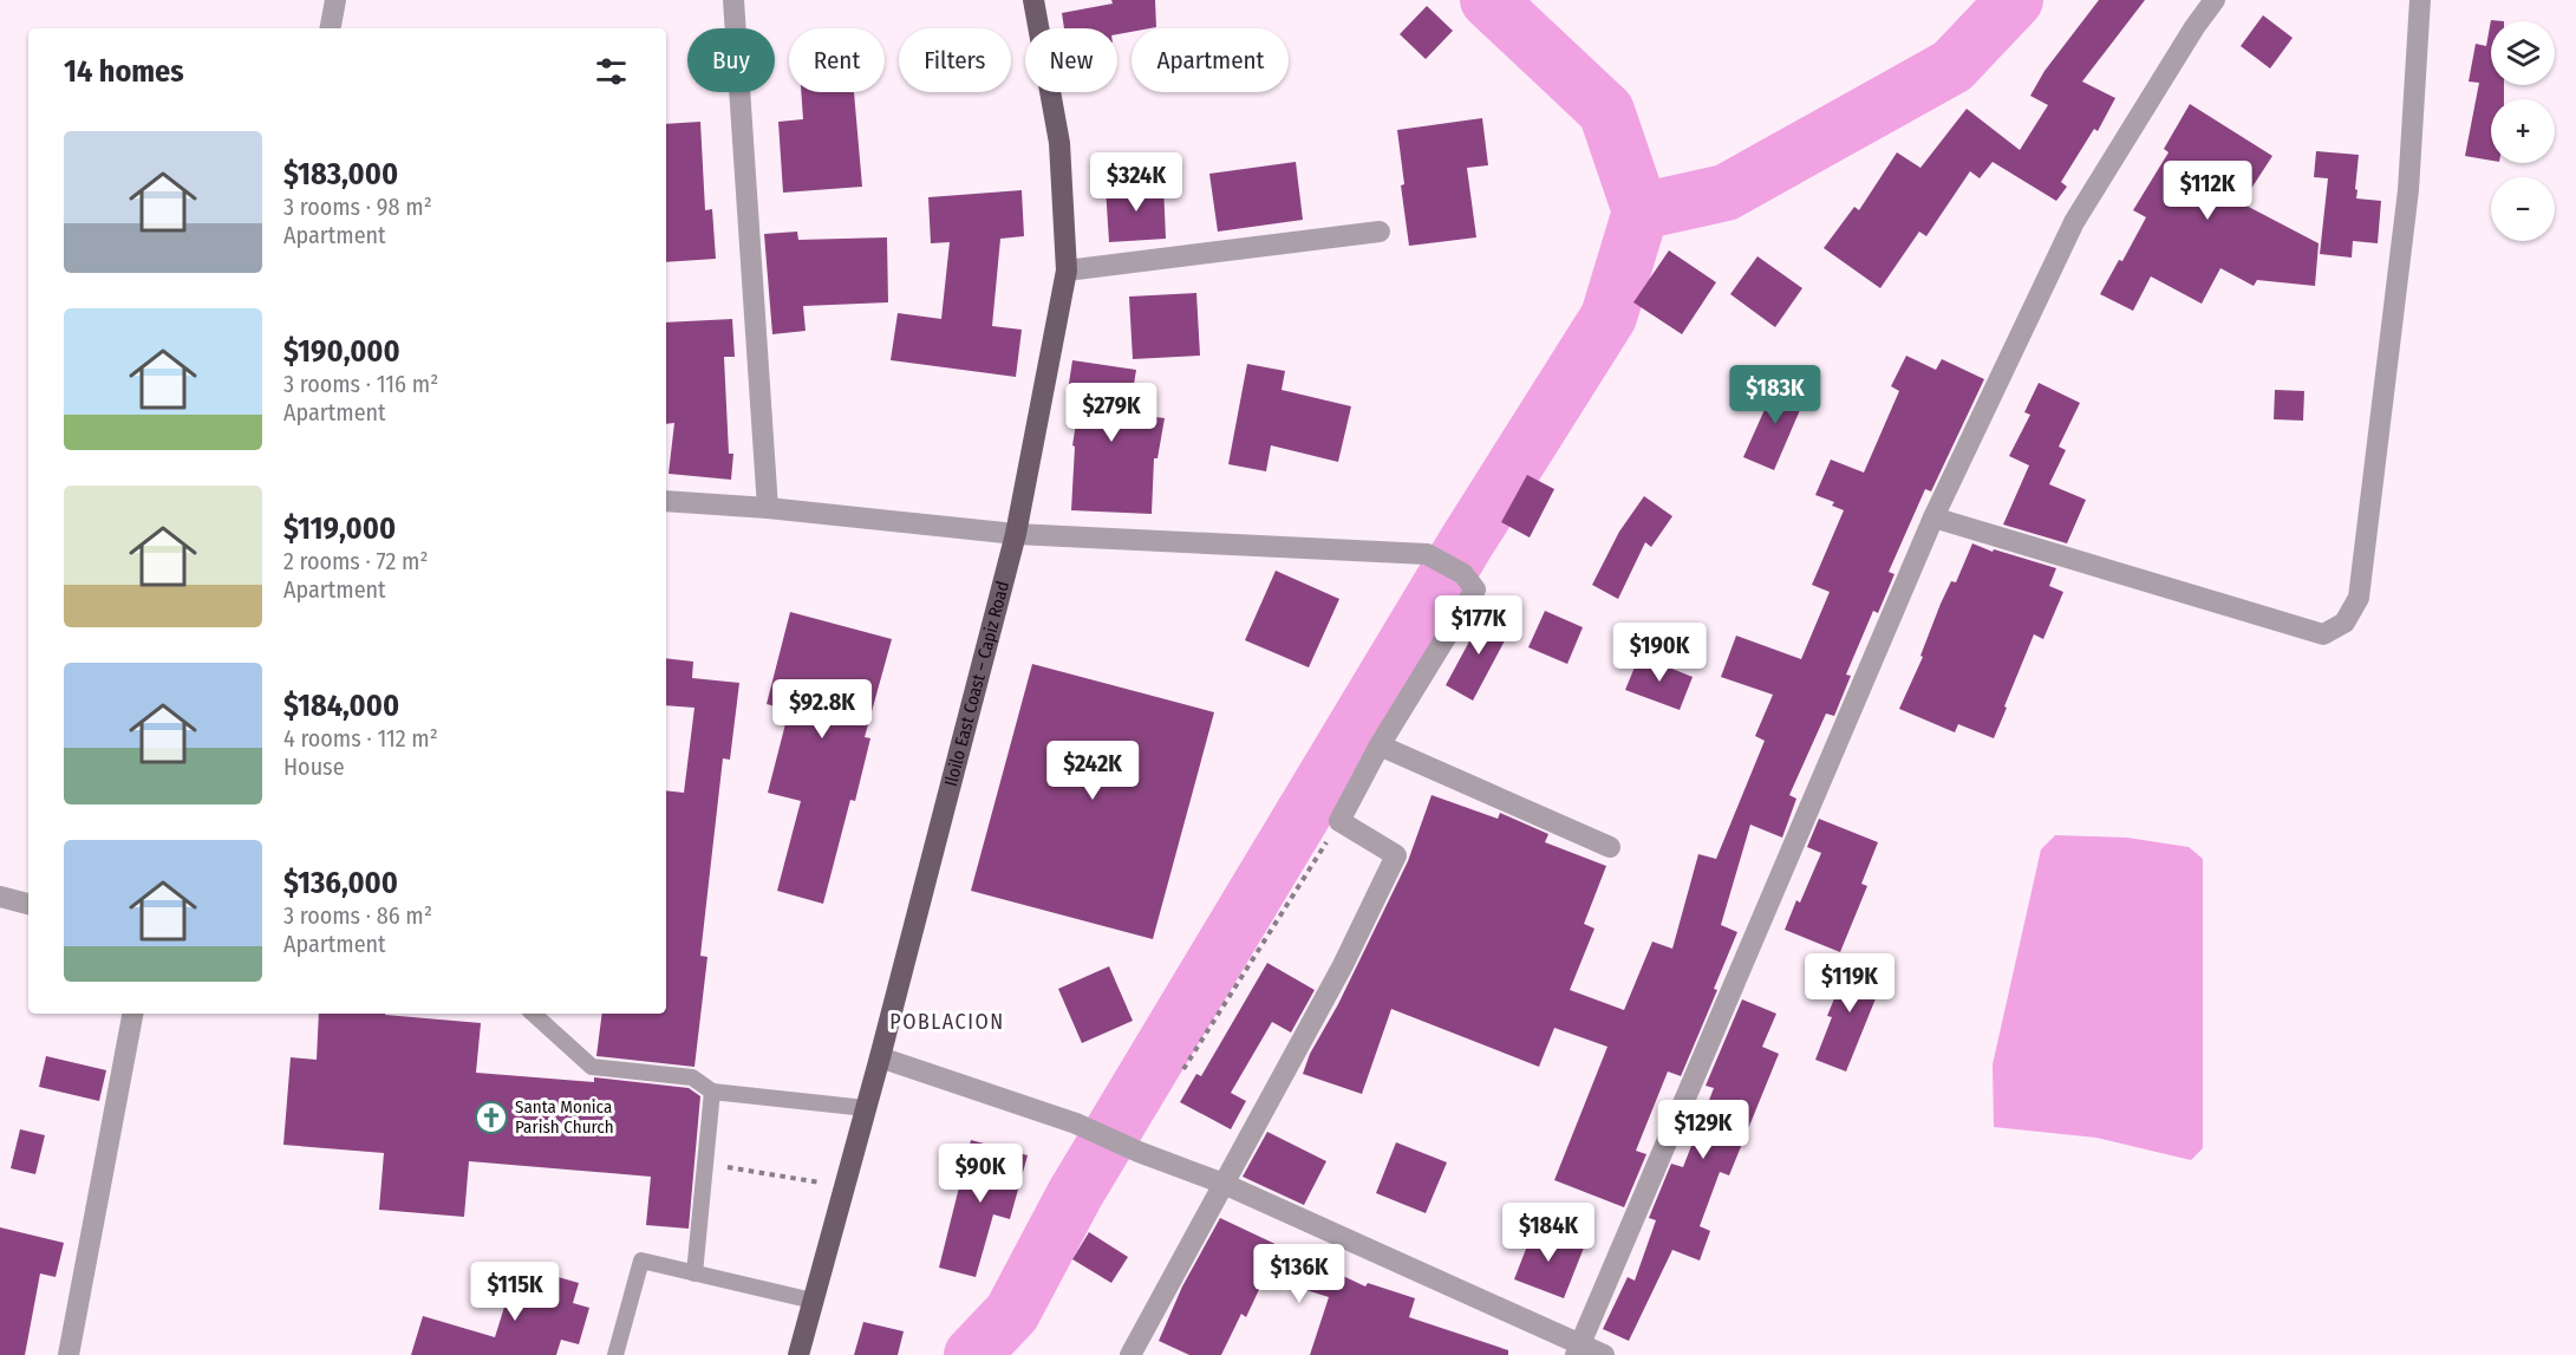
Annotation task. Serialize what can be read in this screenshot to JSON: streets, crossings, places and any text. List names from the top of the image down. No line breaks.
{"streets":{"main road":["Iloilo East Coast – Capiz Road"]},"districts":["POBLACION"],"places":{"church":["Santa Monica Parish Church"]},"page":{"map_buttons":["+","−"],"chip":["Buy","Rent","Filters","New","Apartment"],"heading":"14 homes","list":[{"name":"$183,000","note":"3 rooms · 98 m² · Apartment"},{"name":"$190,000","note":"3 rooms · 116 m² · Apartment"},{"name":"$119,000","note":"2 rooms · 72 m² · Apartment"},{"name":"$184,000","note":"4 rooms · 112 m² · House"},{"name":"$136,000","note":"3 rooms · 86 m² · Apartment"}],"price":["$324K","$112K","$183K","$279K","$177K","$190K","$92.8K","$242K","$119K","$129K","$90K","$184K","$136K","$115K"]}}
